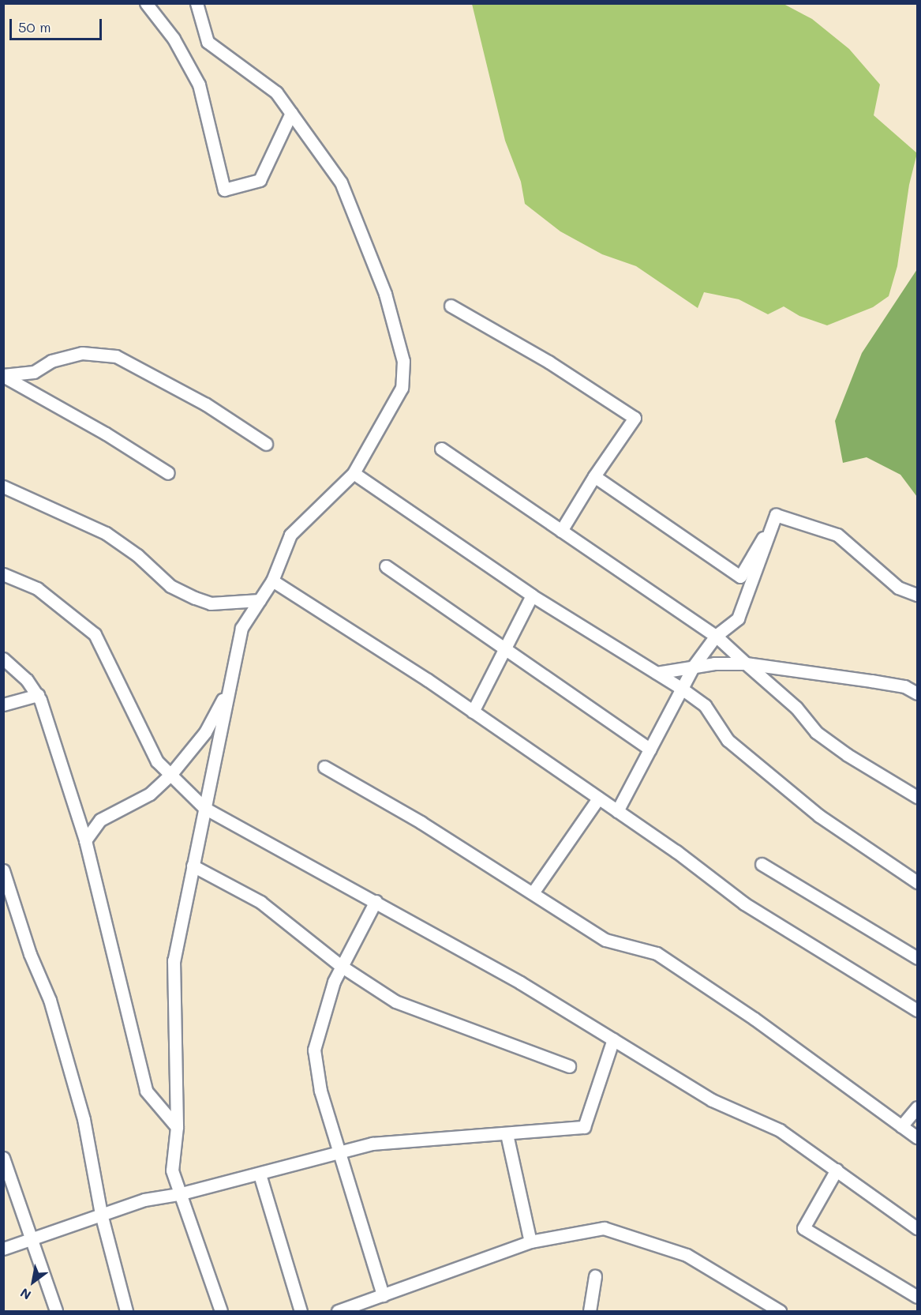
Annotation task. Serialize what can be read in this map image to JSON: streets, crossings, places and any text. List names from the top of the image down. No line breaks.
{"scale_bar":"50 m","north":"bottom left"}
